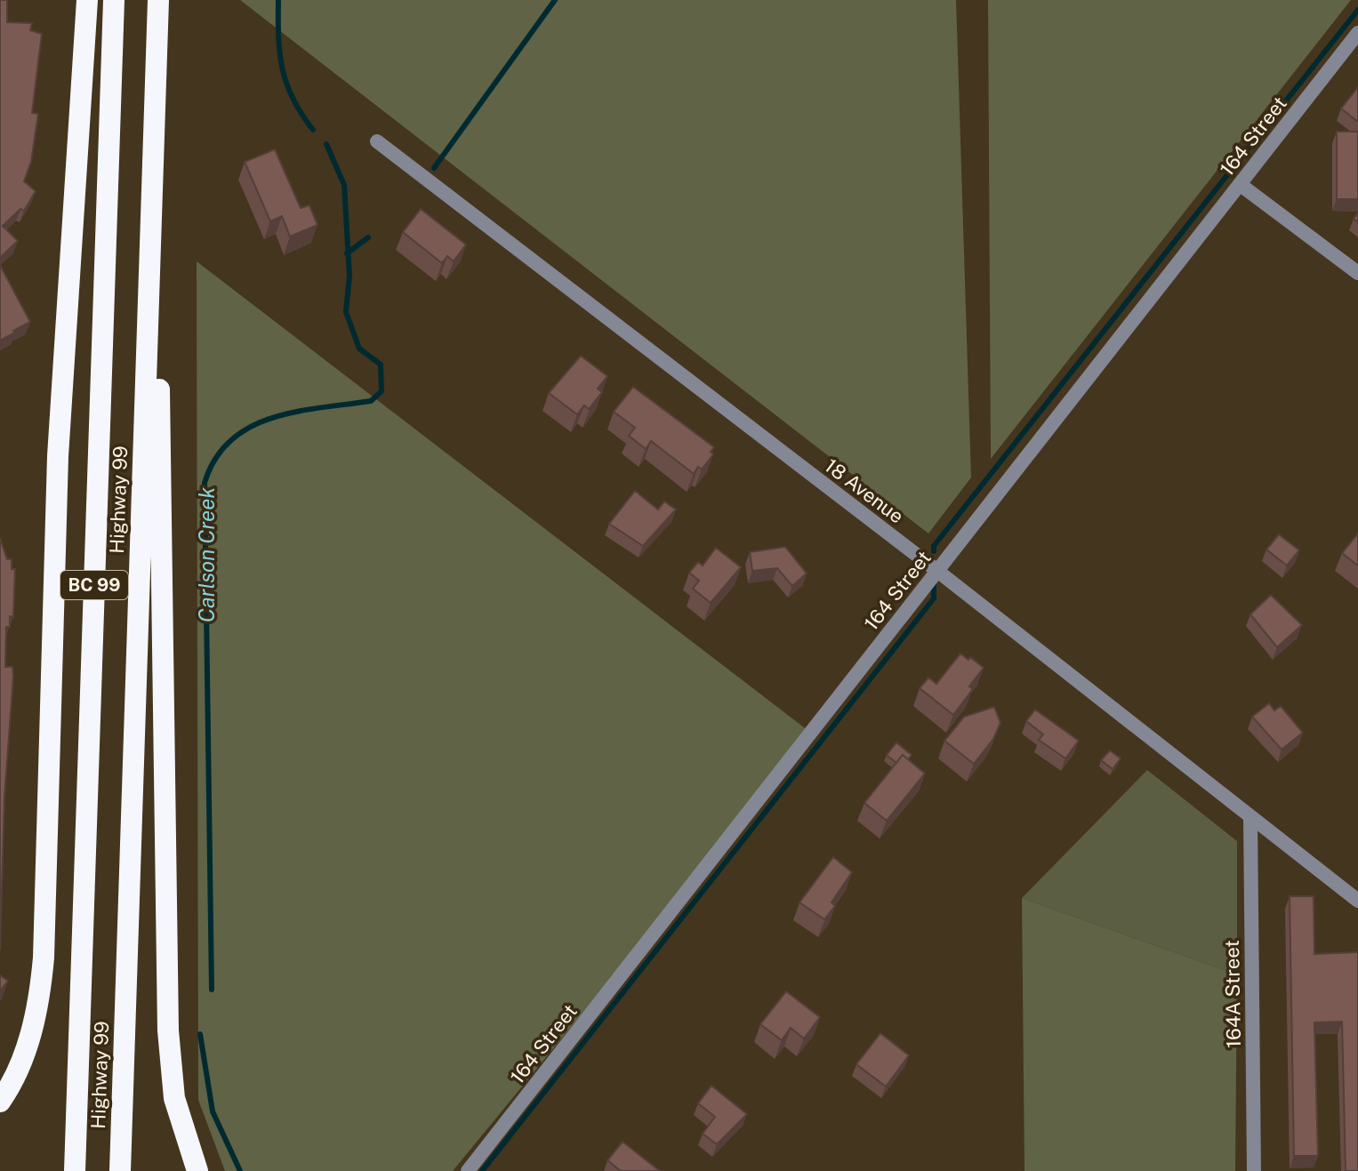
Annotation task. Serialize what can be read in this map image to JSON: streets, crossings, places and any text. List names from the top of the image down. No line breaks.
{"streets":{"highway":["Highway 99","BC 99"],"street":["164 Street","18 Avenue","164A Street"]},"crossings":[["164 Street","18 Avenue"],["18 Avenue","164A Street"]],"water":["Carlson Creek"]}
